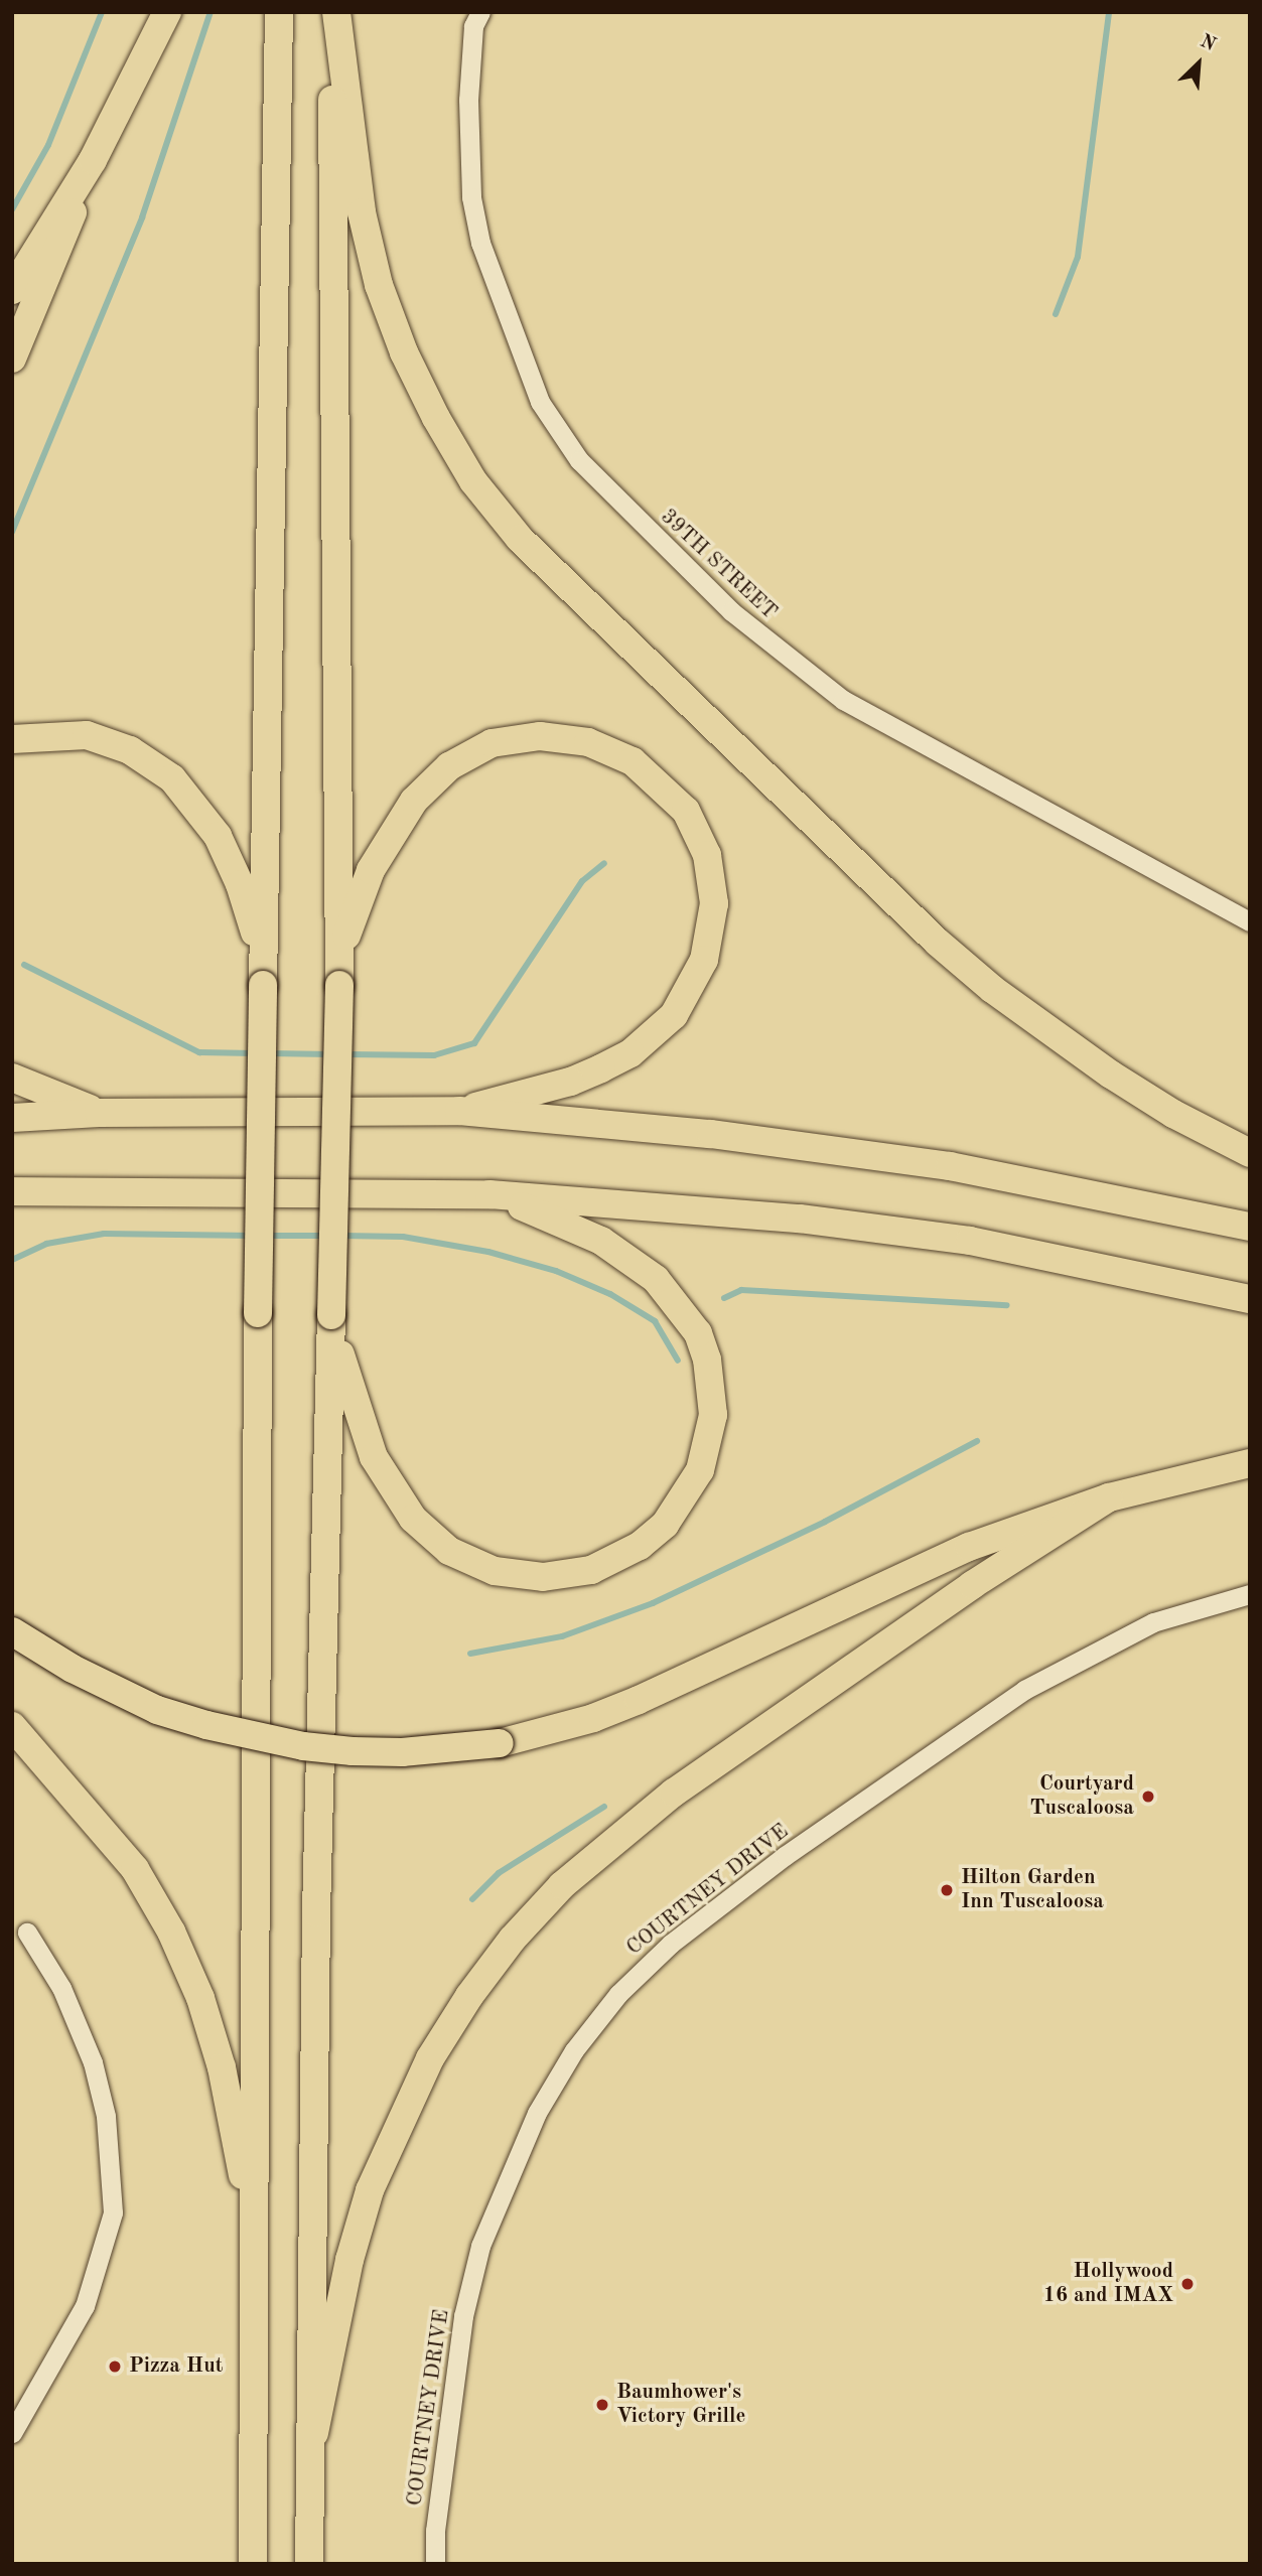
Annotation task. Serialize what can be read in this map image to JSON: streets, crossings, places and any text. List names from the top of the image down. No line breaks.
{"streets":{"street":["39TH STREET","COURTNEY DRIVE"]},"places":["Courtyard Tuscaloosa","Hilton Garden Inn Tuscaloosa","Hollywood 16 and IMAX","Pizza Hut","Baumhower's Victory Grille"],"north":"top right"}
